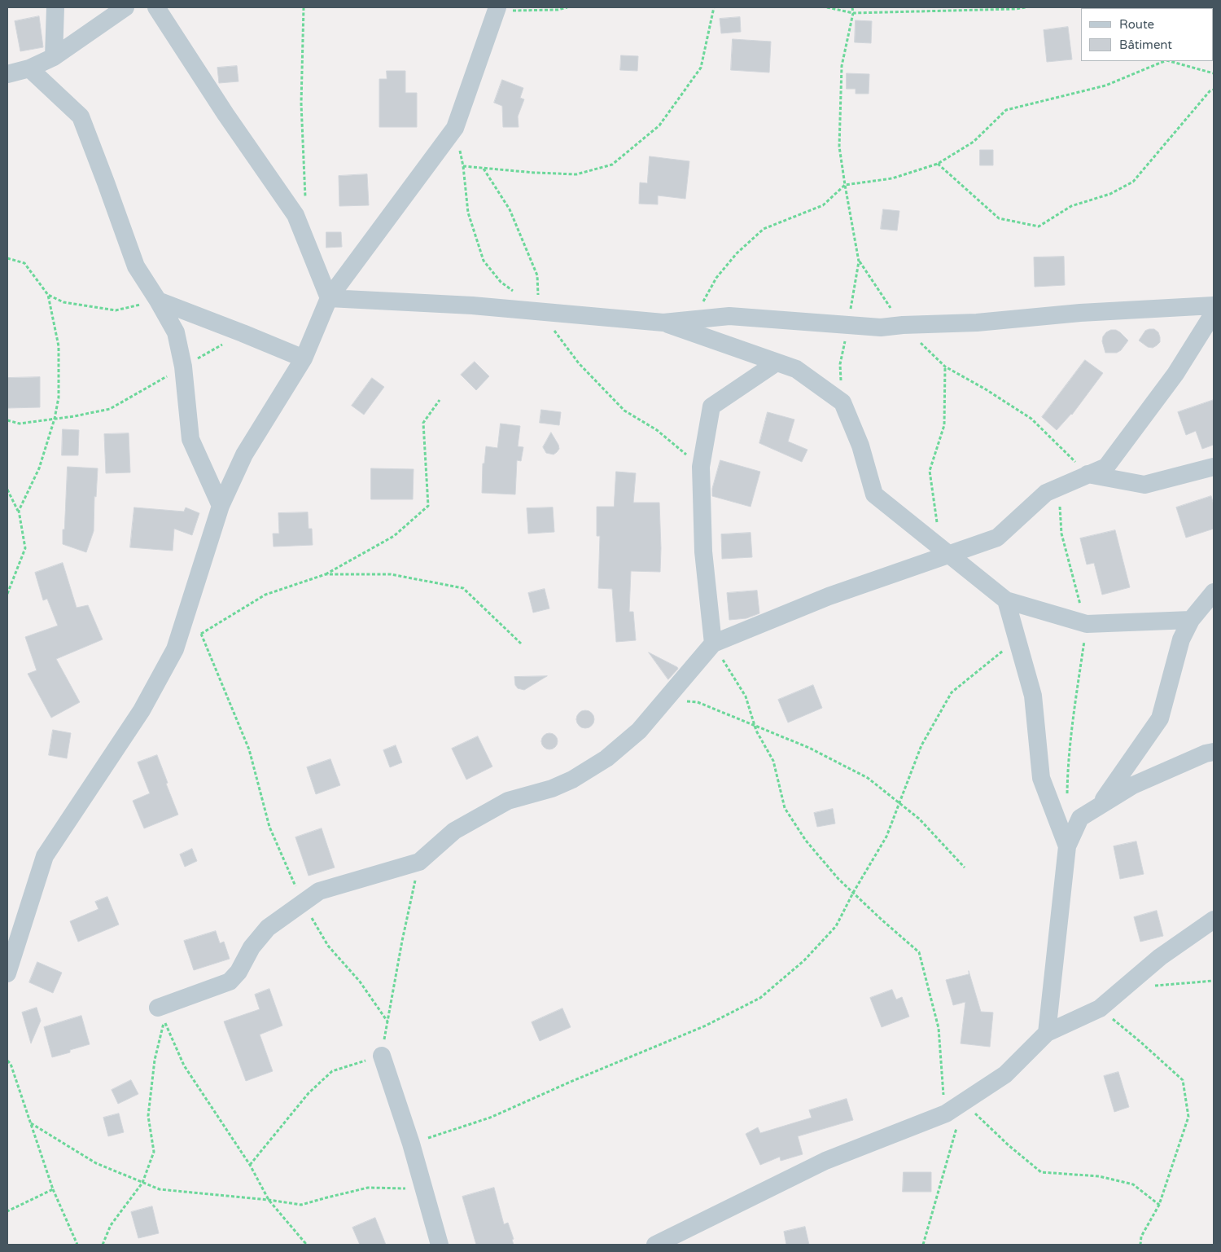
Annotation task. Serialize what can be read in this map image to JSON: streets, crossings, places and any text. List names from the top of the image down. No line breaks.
{"legend":["Route","Bâtiment"]}
